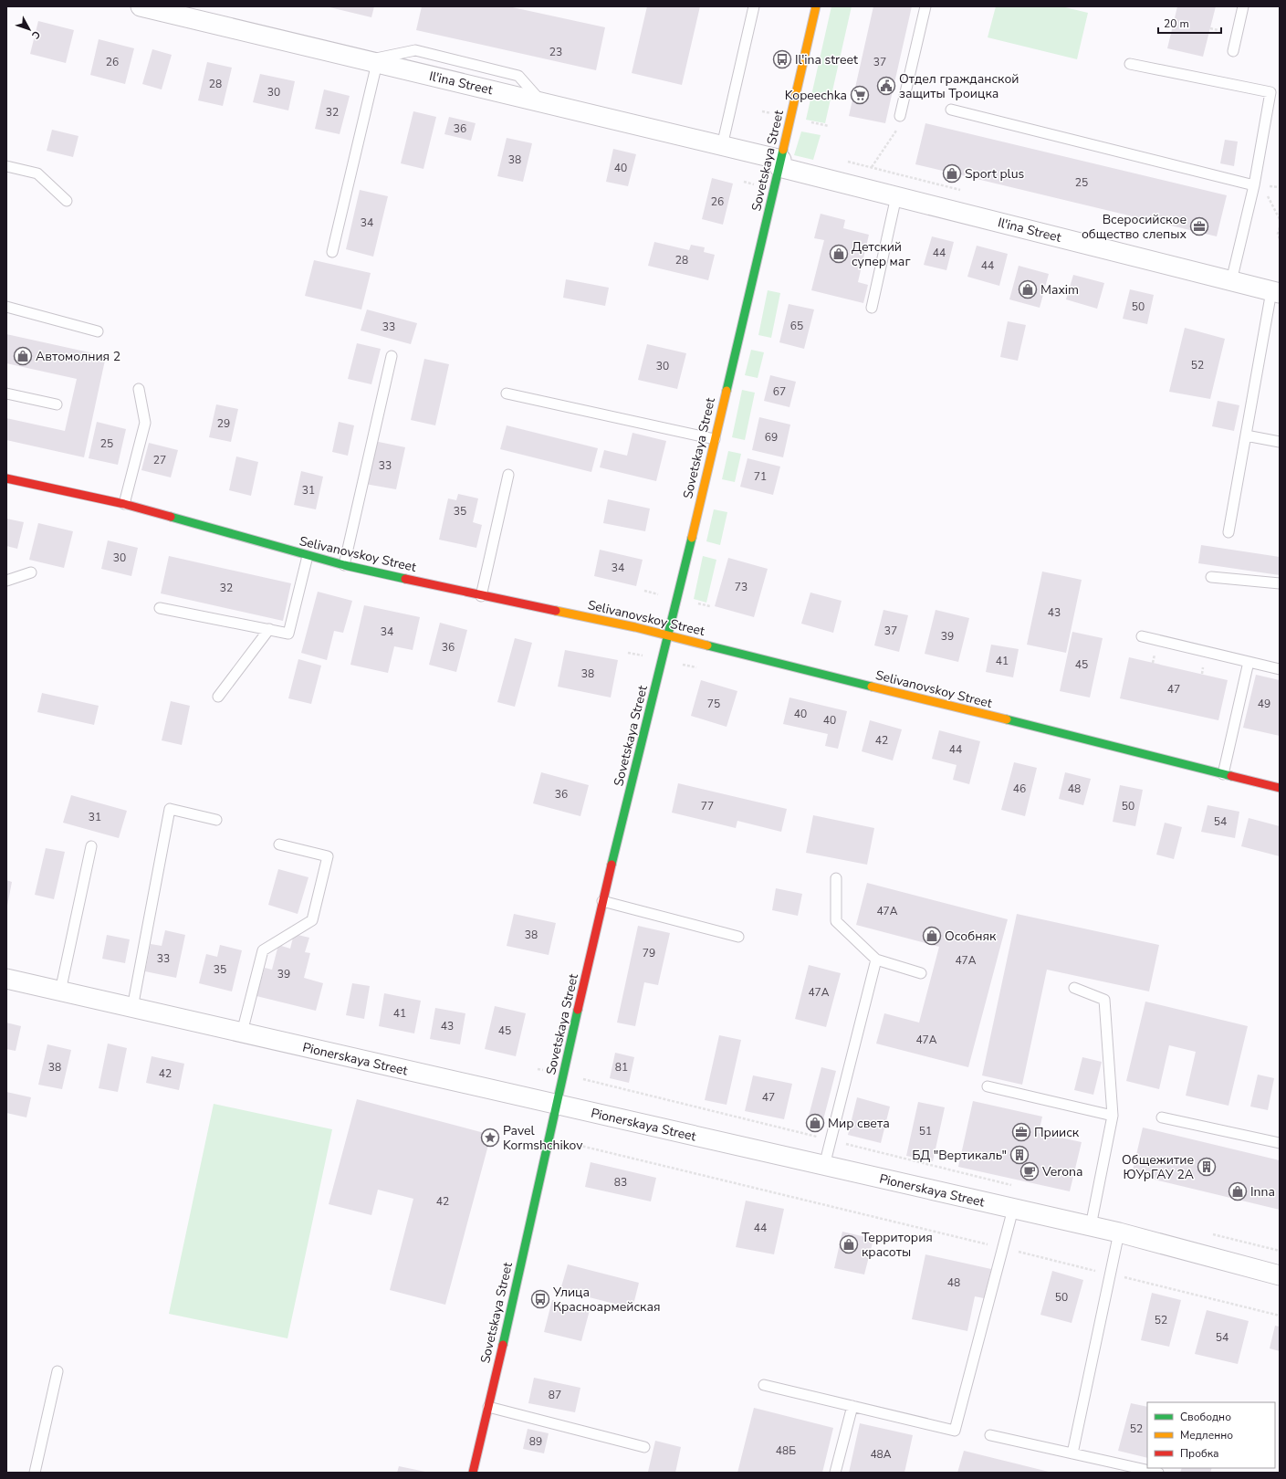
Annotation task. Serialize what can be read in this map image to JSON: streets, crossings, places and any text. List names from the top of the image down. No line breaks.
{"streets":{"street":["Il'ina Street","Sovetskaya Street","Selivanovskoy Street","Pionerskaya Street"]},"crossings":[["Il'ina Street","Sovetskaya Street"],["Sovetskaya Street","Selivanovskoy Street"],["Sovetskaya Street","Pionerskaya Street"]],"places":{"bus stop":["Il'ina street","Улица Красноармейская"],"public building":["Отдел гражданской защиты Троицка"],"supermarket":["Kopeechka"],"shop":["Sport plus","Детский супер маг","Maxim","Автомолния 2","Особняк","Мир света","Inna","Территория красоты"],"office":["Всеросийское общество слепых","Прииск"],"place":["Pavel Kormshchikov"],"building":["БД \"Вертикаль\"","Общежитие ЮУрГАУ 2А"],"cafe":["Verona"]},"house_numbers":["23","26","37","28","30","32","36","38","40","25","26","34","44","28","44","50","65","33","52","30","67","29","69","25","27","33","71","31","35","30","34","73","32","43","37","34","39","36","41","45","38","47","75","49","40","40","42","44","46","48","36","77","50","31","54","47А","38","79","33","47А","35","39","47А","41","43","45","47А","38","81","42","47","51","83","42","44","48","50","52","54","87","52","89","48Б","48А"],"legend":["Свободно","Медленно","Пробка"],"scale_bar":"20 m","north":"bottom right"}
